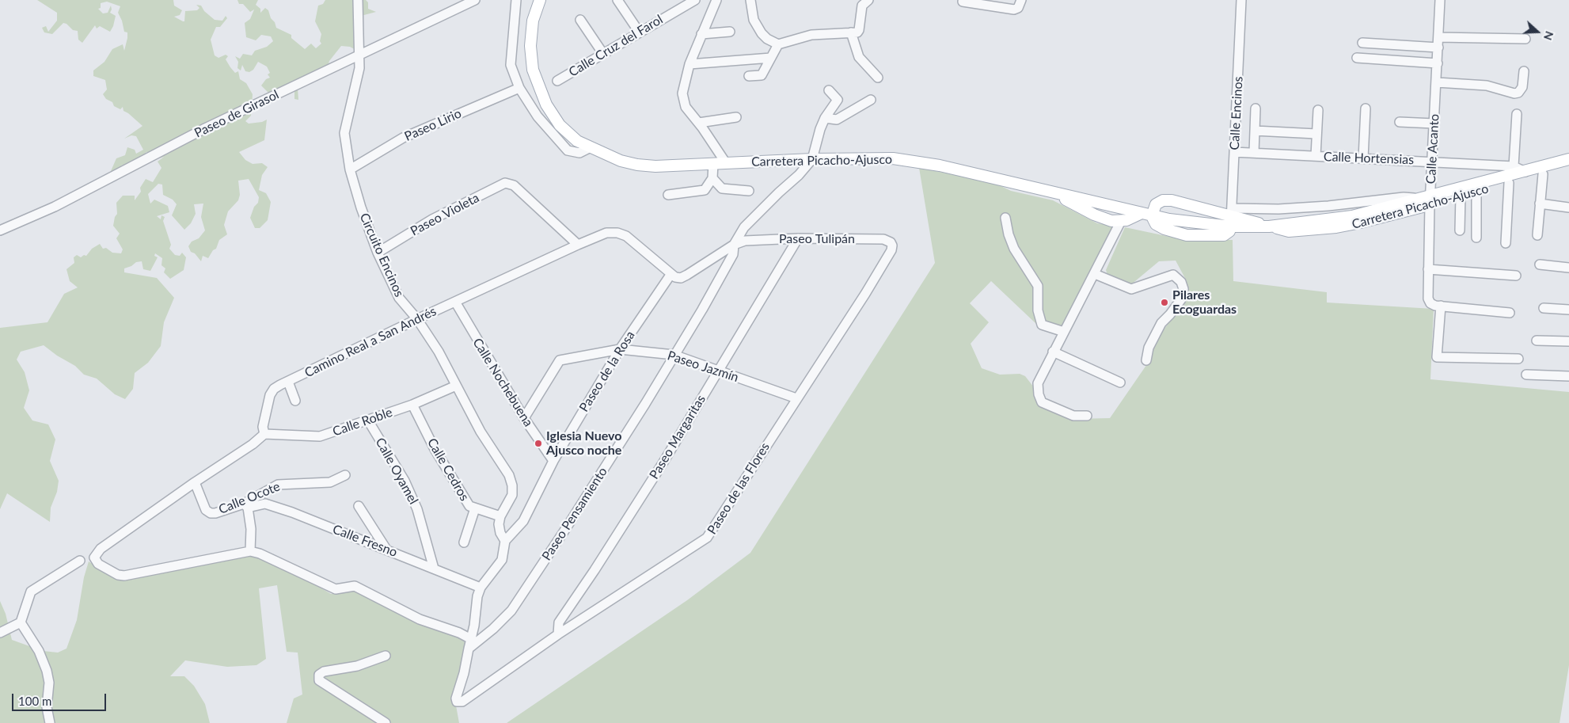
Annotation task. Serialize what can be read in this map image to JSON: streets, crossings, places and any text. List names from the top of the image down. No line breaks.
{"streets":{"main road":["Carretera Picacho-Ajusco"],"street":["Calle Cruz del Farol","Calle Encinos","Paseo de Girasol","Paseo Lirio","Calle Acanto","Calle Hortensias","Paseo Violeta","Paseo Tulipán","Circuito Encinos","Camino Real a San Andrés","Paseo Jazmín","Paseo de la Rosa","Calle Nochebuena","Calle Roble","Paseo Margaritas","Calle Cedros","Calle Oyamel","Paseo de las Flores","Calle Ocote","Paseo Pensamiento","Calle Fresno"]},"crossings":[["Calle Encinos","Calle Hortensias"],["Calle Encinos","Carretera Picacho-Ajusco"],["Paseo de Girasol","Circuito Encinos"],["Paseo Lirio","Circuito Encinos"],["Calle Acanto","Calle Hortensias"],["Calle Acanto","Carretera Picacho-Ajusco"],["Calle Hortensias","Carretera Picacho-Ajusco"],["Paseo Violeta","Circuito Encinos"],["Paseo Violeta","Camino Real a San Andrés"],["Paseo Tulipán","Paseo Margaritas"],["Paseo Tulipán","Paseo de las Flores"],["Paseo Tulipán","Paseo Pensamiento"],["Circuito Encinos","Camino Real a San Andrés"],["Circuito Encinos","Calle Roble"],["Circuito Encinos","Calle Cedros"],["Camino Real a San Andrés","Paseo de la Rosa"],["Camino Real a San Andrés","Calle Nochebuena"],["Camino Real a San Andrés","Calle Roble"],["Paseo Jazmín","Paseo de la Rosa"],["Paseo Jazmín","Calle Nochebuena"],["Paseo Jazmín","Paseo Margaritas"],["Paseo Jazmín","Paseo de las Flores"],["Paseo Jazmín","Paseo Pensamiento"],["Paseo de la Rosa","Calle Nochebuena"],["Calle Roble","Calle Cedros"],["Calle Roble","Calle Oyamel"],["Paseo Margaritas","Paseo de las Flores"],["Calle Oyamel","Calle Fresno"],["Paseo de las Flores","Paseo Pensamiento"],["Calle Ocote","Calle Fresno"]],"places":["Pilares Ecoguardas","Iglesia Nuevo Ajusco noche"],"scale_bar":"100 m","north":"right"}
